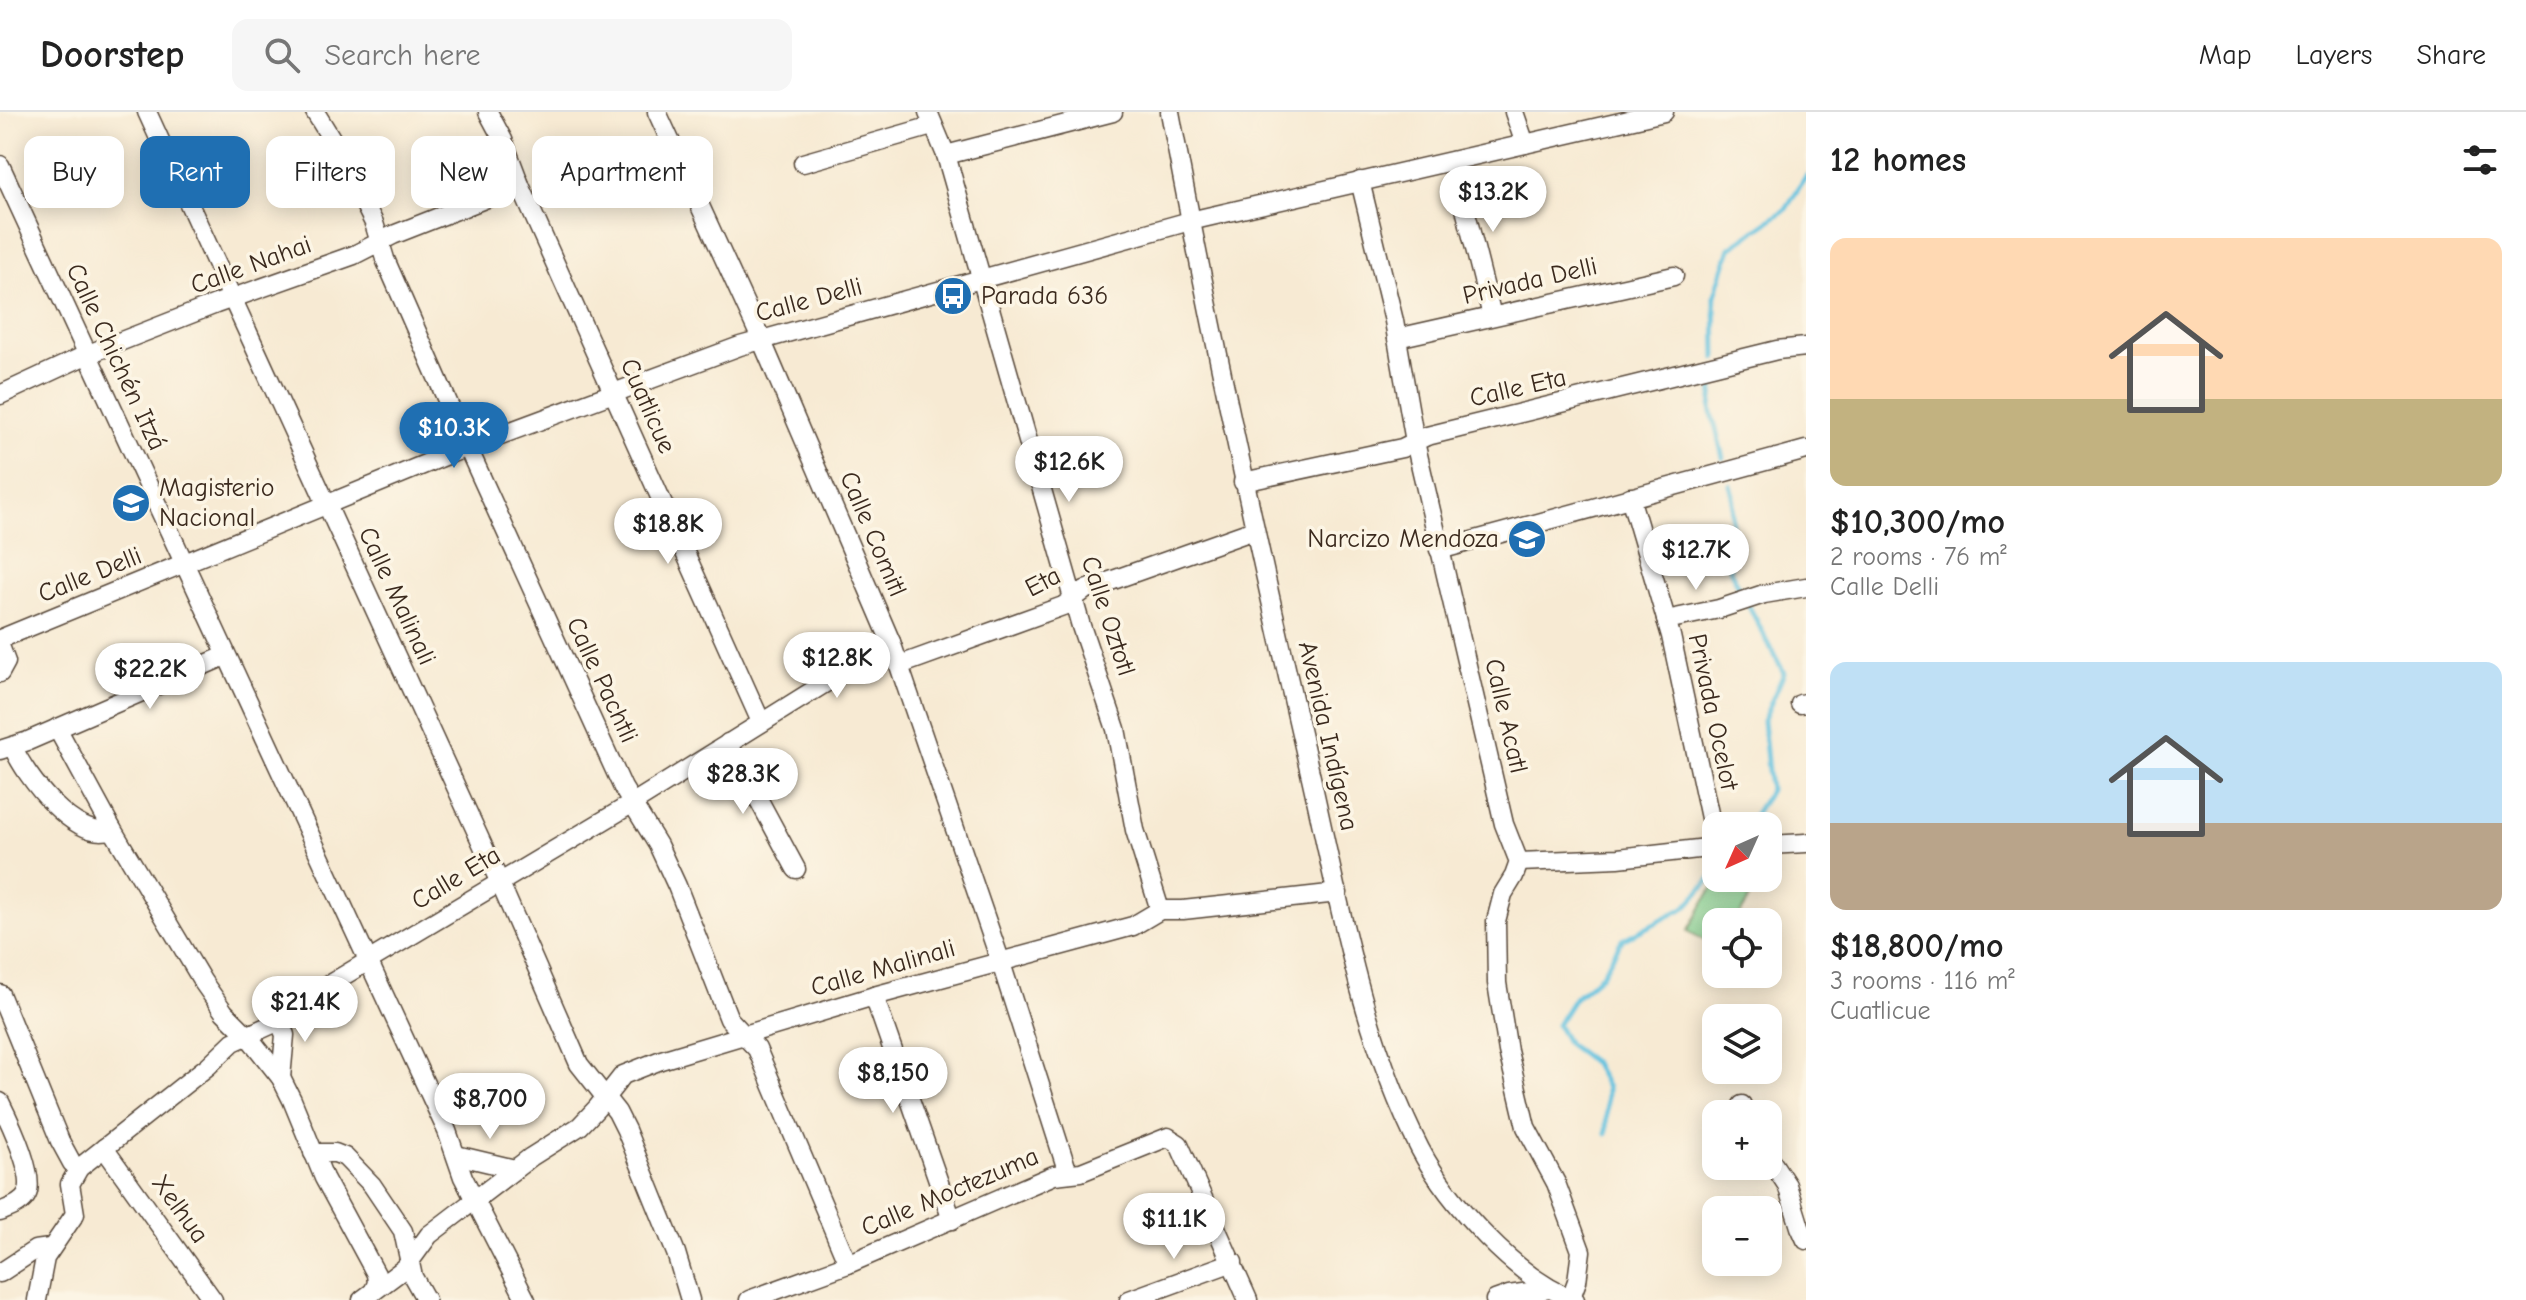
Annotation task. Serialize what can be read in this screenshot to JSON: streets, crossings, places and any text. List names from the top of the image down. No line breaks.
{"streets":{"street":["Calle Nahai","Privada Delli","Calle Delli","Calle Chichén Itzá","Calle Eta","Cuatlicue","Calle Comitl","Eta","Calle Malinali","Calle Oztotl","Calle Pachtli","Privada Ocelot","Calle Acatl","Avenida Indígena","Calle Moctezuma","Xelhua"]},"crossings":[["Calle Nahai","Calle Chichén Itzá"],["Calle Nahai","Cuatlicue"],["Calle Nahai","Calle Malinali"],["Calle Nahai","Calle Pachtli"],["Privada Delli","Calle Acatl"],["Calle Delli","Calle Chichén Itzá"],["Calle Delli","Cuatlicue"],["Calle Delli","Calle Comitl"],["Calle Delli","Calle Malinali"],["Calle Delli","Calle Oztotl"],["Calle Delli","Calle Pachtli"],["Calle Delli","Calle Acatl"],["Calle Delli","Avenida Indígena"],["Calle Chichén Itzá","Calle Eta"],["Calle Eta","Cuatlicue"],["Calle Eta","Calle Comitl"],["Calle Eta","Calle Malinali"],["Calle Eta","Calle Pachtli"],["Calle Eta","Calle Acatl"],["Calle Eta","Avenida Indígena"],["Calle Eta","Xelhua"],["Calle Comitl","Eta"],["Calle Comitl","Calle Malinali"],["Calle Comitl","Calle Moctezuma"],["Eta","Calle Oztotl"],["Eta","Avenida Indígena"],["Calle Malinali","Calle Oztotl"],["Calle Malinali","Calle Pachtli"],["Calle Pachtli","Calle Moctezuma"]],"places":{"bus stop":["Parada 636"],"school or university":["Magisterio Nacional","Narcizo Mendoza"]},"north":"bottom left","page":{"header":"Doorstep","search":"Search here","nav":["Map","Layers","Share"],"heading":"12 homes","chip":["Buy","Rent","Filters","New","Apartment"],"price":["$13.2K","$10.3K","$12.6K","$18.8K","$12.7K","$12.8K","$22.2K","$28.3K","$21.4K","$8,150","$8,700","$11.1K"],"list":[{"name":"$10,300/mo","note":"2 rooms · 76 m² · Calle Delli"},{"name":"$18,800/mo","note":"3 rooms · 116 m² · Cuatlicue"}],"map_buttons":["+","−"]}}
